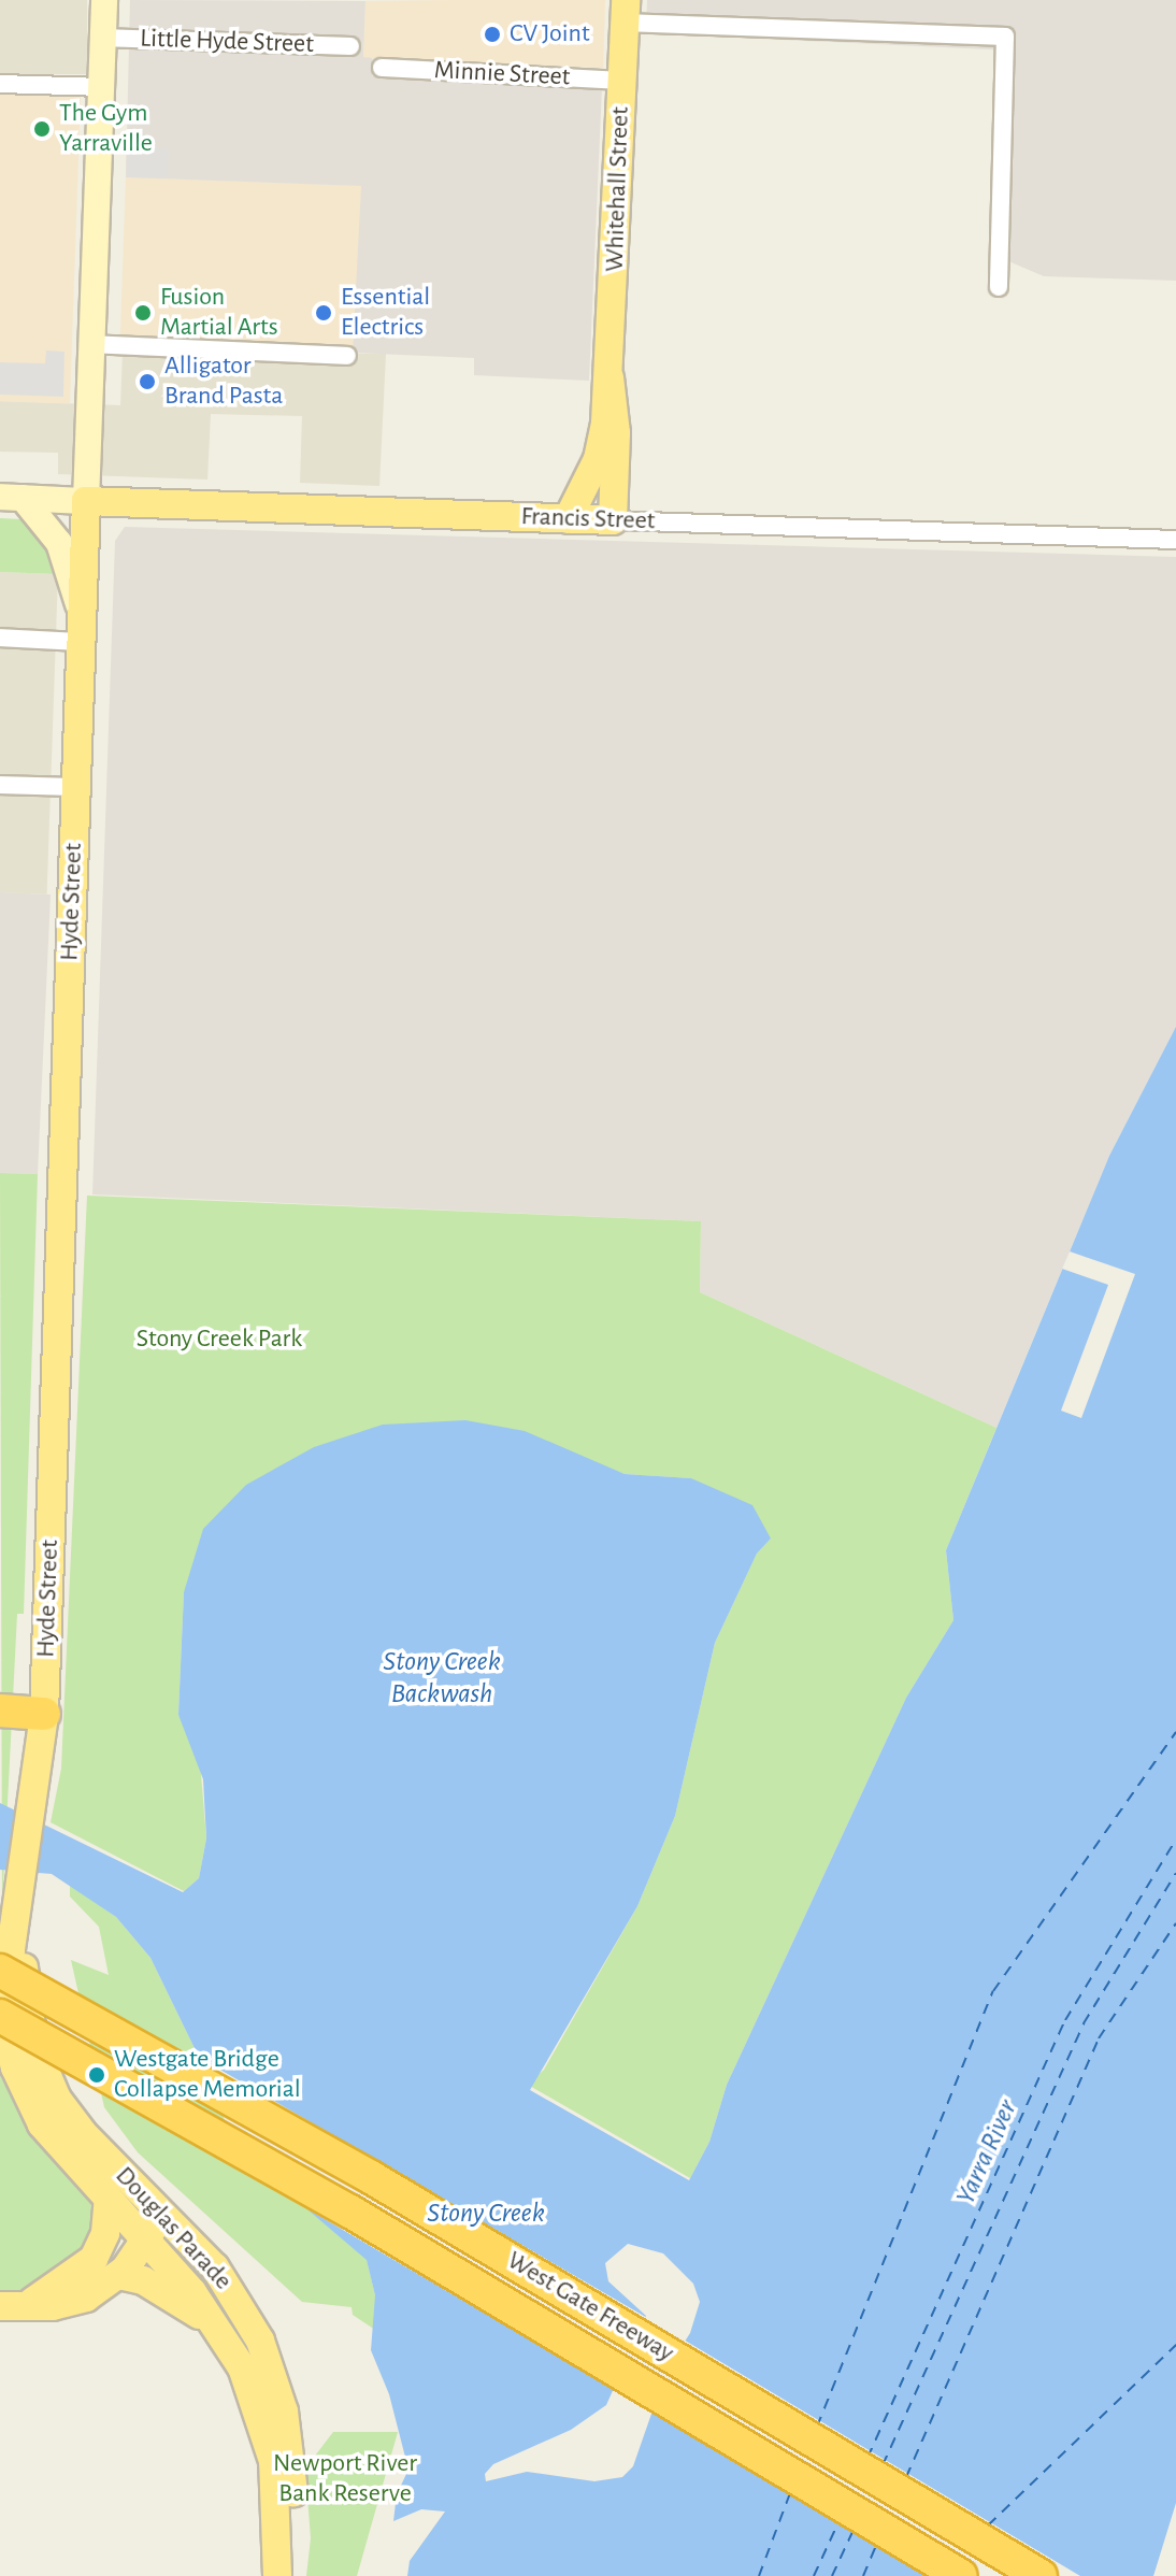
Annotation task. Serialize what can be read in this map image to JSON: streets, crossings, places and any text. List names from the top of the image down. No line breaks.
{"streets":{"highway":["West Gate Freeway"],"main road":["Whitehall Street","Francis Street","Hyde Street","Douglas Parade"],"street":["Little Hyde Street","Minnie Street"]},"crossings":[["Little Hyde Street","Hyde Street"],["Minnie Street","Whitehall Street"],["Whitehall Street","Francis Street"],["Francis Street","Hyde Street"],["Hyde Street","Douglas Parade"]],"water":["Stony Creek Backwash","Yarra River","Stony Creek"],"parks":["Stony Creek Park","Newport River Bank Reserve"],"places":["CV Joint","The Gym Yarraville","Fusion Martial Arts","Essential Electrics","Alligator Brand Pasta","Westgate Bridge Collapse Memorial"]}
